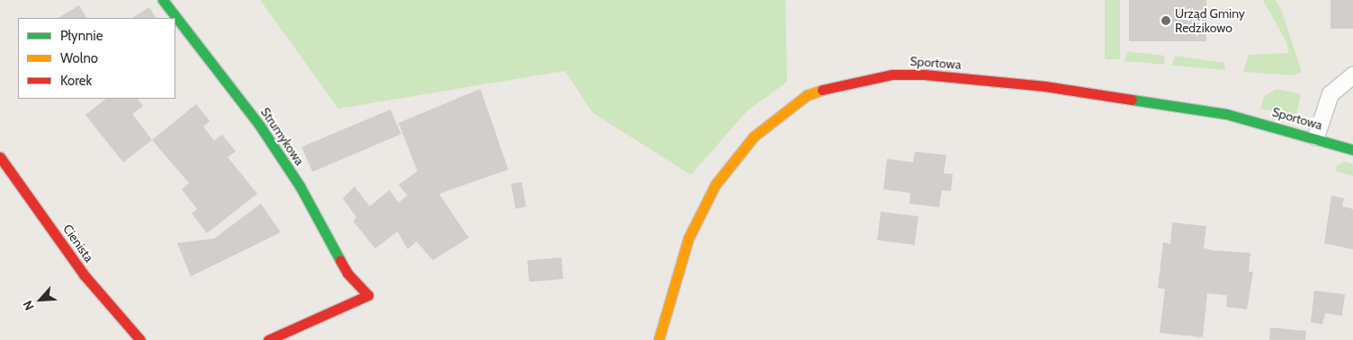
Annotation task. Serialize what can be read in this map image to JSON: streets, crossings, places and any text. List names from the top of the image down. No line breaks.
{"streets":{"street":["Sportowa","Strumykowa","Cienista"]},"places":["Urząd Gminy Redzikowo"],"legend":["Płynnie","Wolno","Korek"],"north":"bottom left"}
